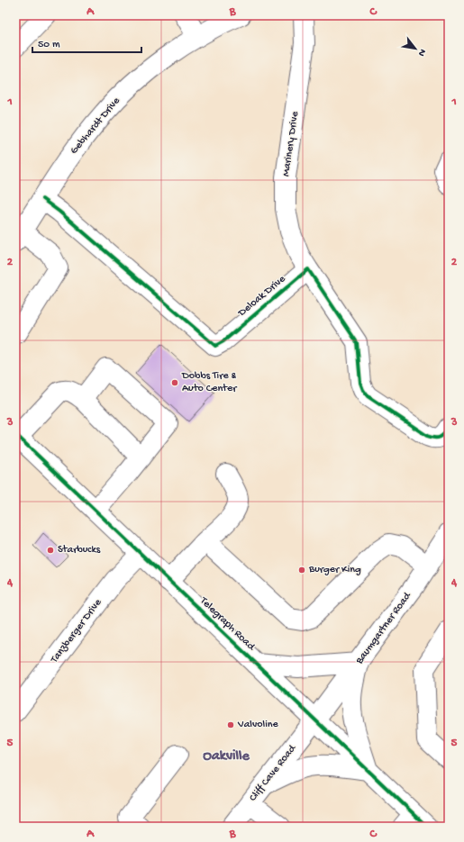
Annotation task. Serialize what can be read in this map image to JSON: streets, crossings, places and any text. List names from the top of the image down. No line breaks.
{"streets":{"street":["Gebhardt Drive","Marinery Drive","Deloak Drive","Telegraph Road","Baumgartner Road","Tanzberger Drive","Cliff Cave Road"]},"crossings":[["Gebhardt Drive","Deloak Drive"],["Marinery Drive","Deloak Drive"],["Telegraph Road","Baumgartner Road"],["Telegraph Road","Tanzberger Drive"],["Telegraph Road","Cliff Cave Road"],["Baumgartner Road","Cliff Cave Road"]],"districts":["Oakville"],"places":["Dobbs Tire & Auto Center","Starbucks","Burger King","Valvoline"],"scale_bar":"50 m","north":"bottom right","grid":{"columns":["A","B","C"],"rows":["1","2","3","4","5"]}}
